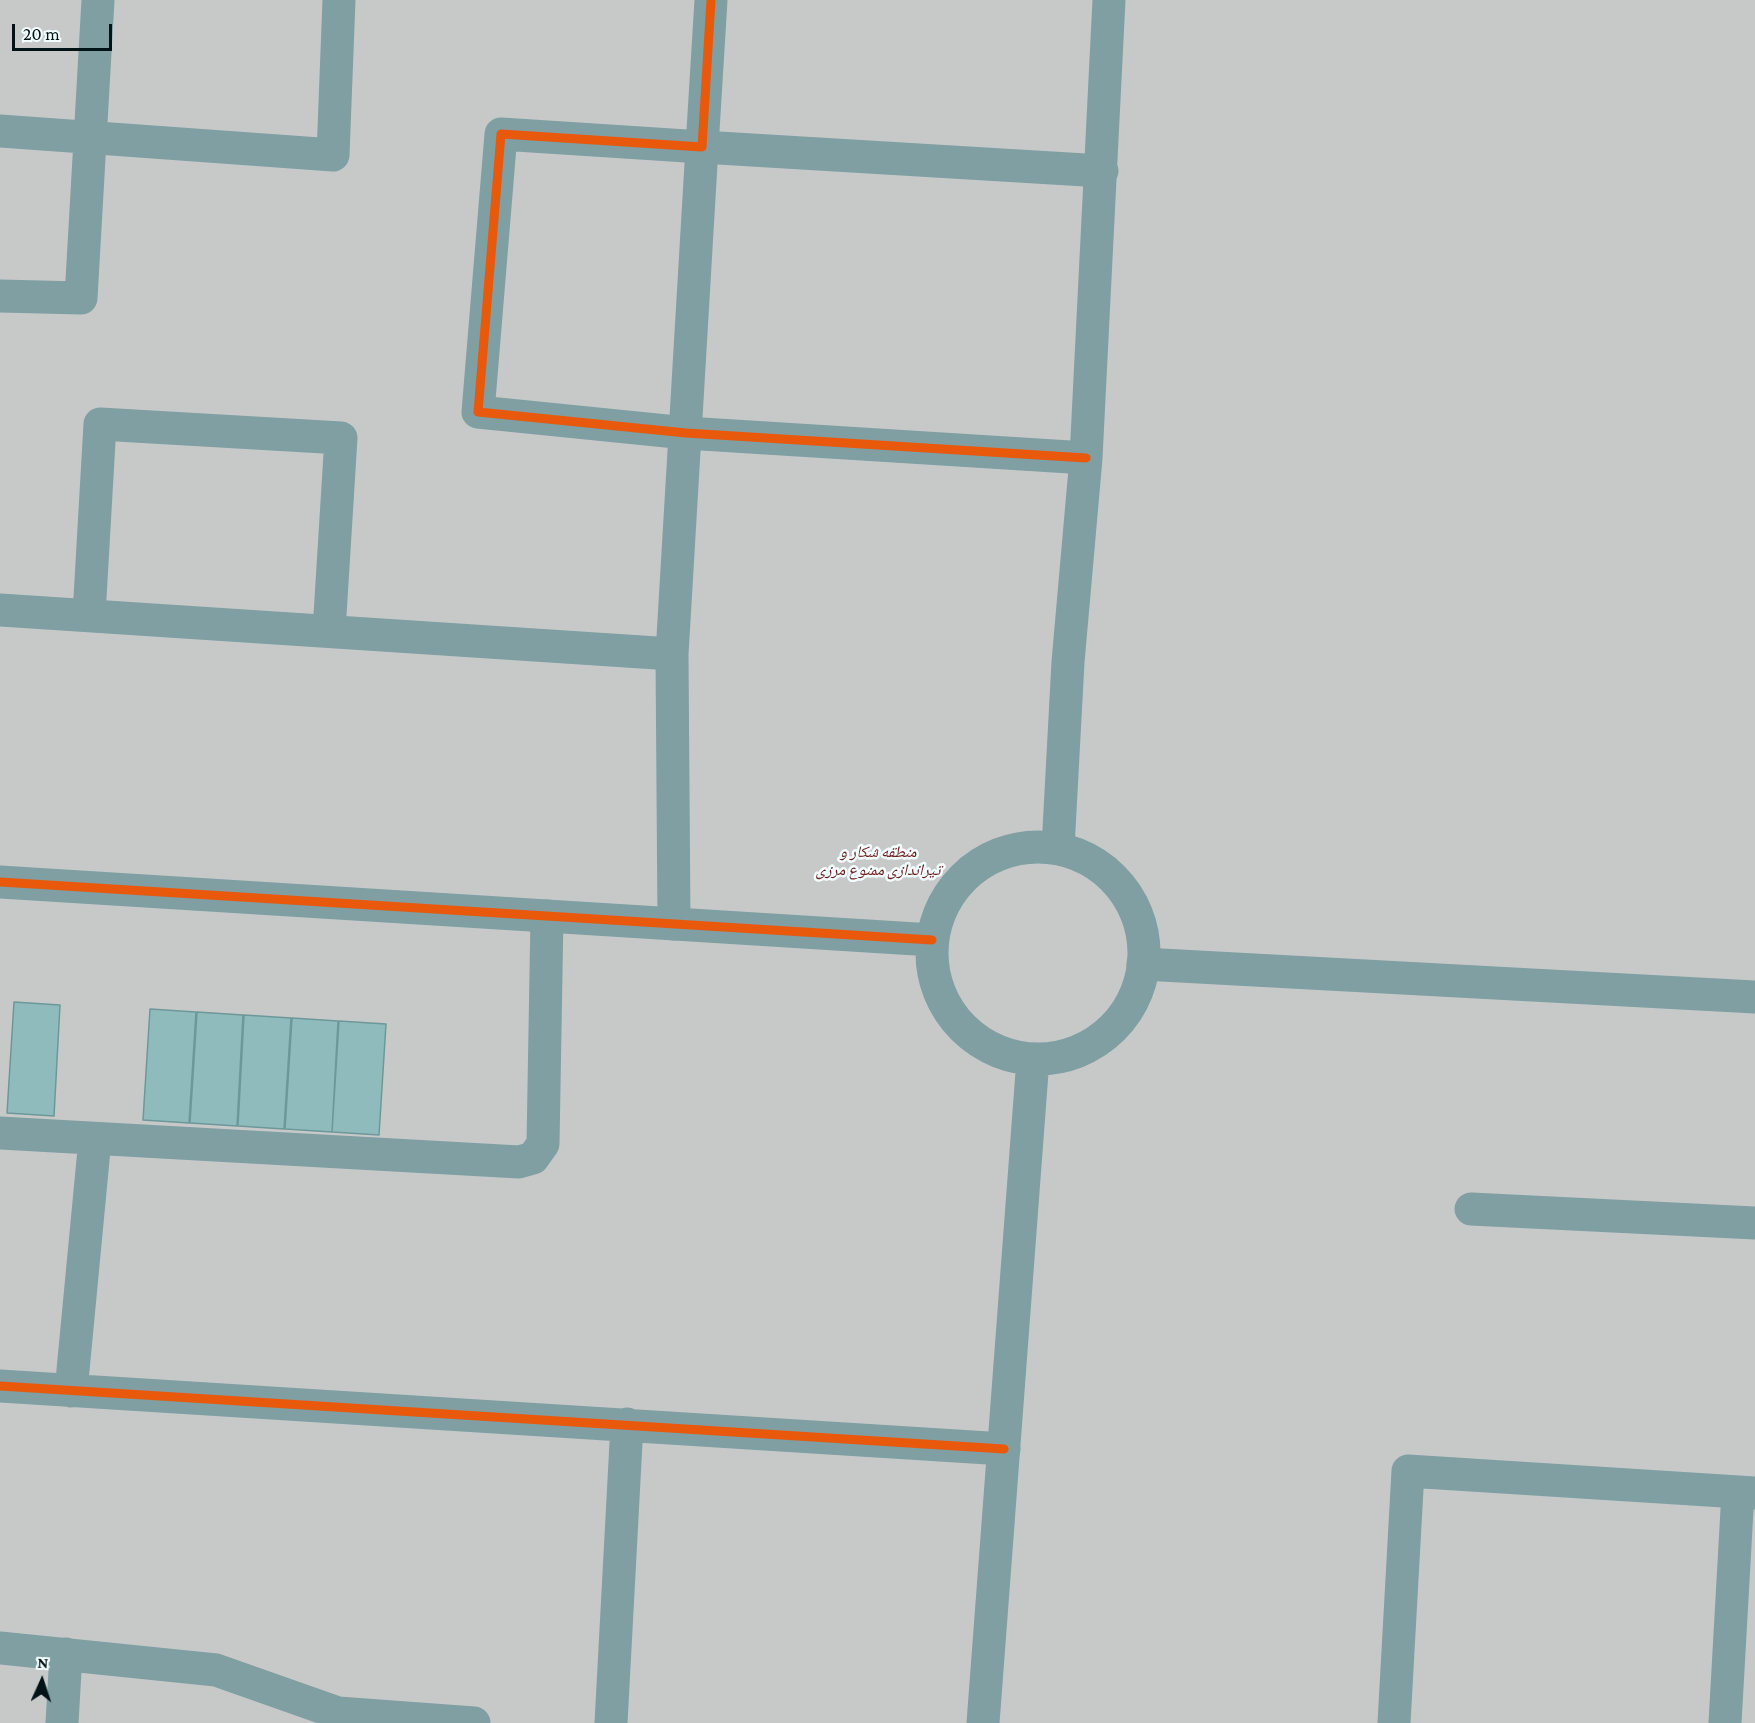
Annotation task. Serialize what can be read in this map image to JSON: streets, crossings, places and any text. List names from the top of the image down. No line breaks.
{"parks":["منطقه شکار و تیراندازی ممنوع مرزی"],"scale_bar":"20 m","north":"top"}
